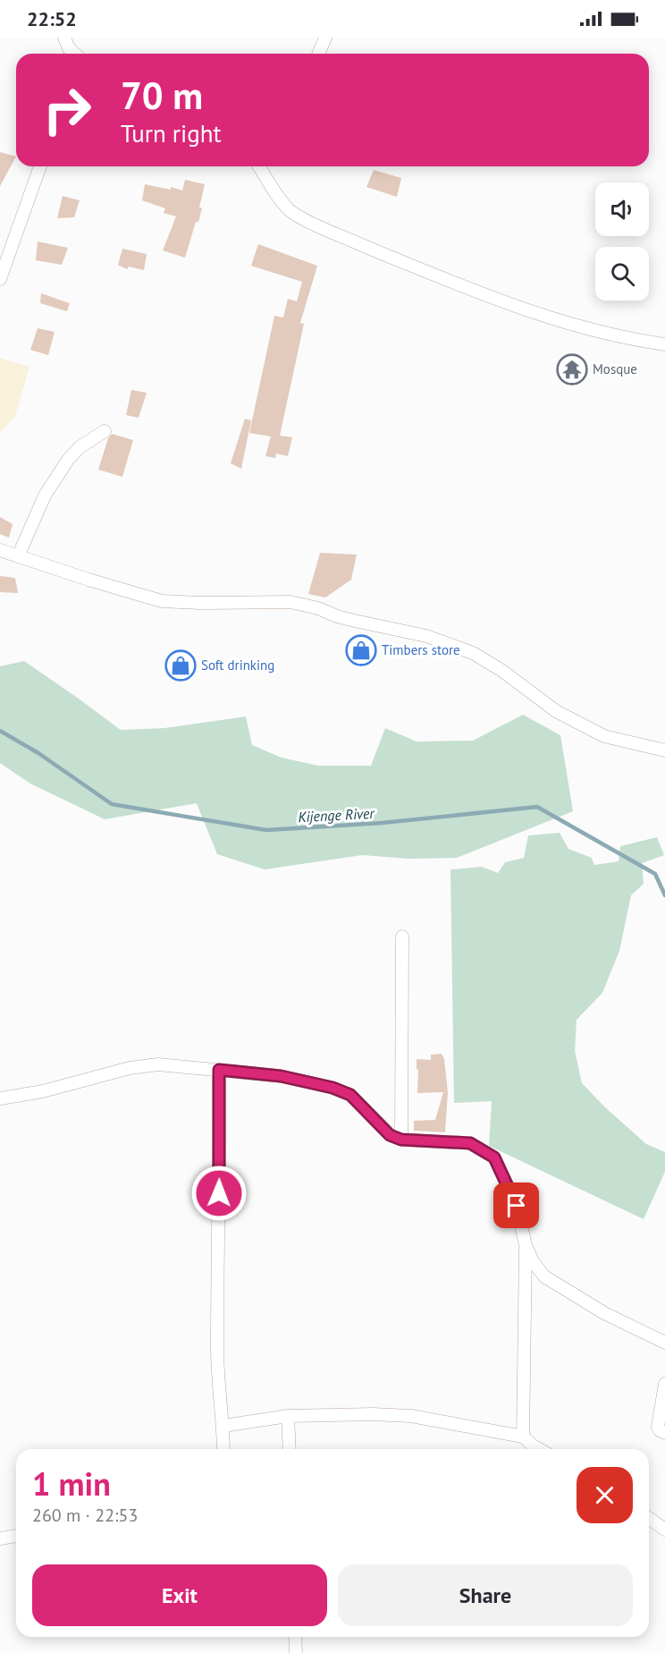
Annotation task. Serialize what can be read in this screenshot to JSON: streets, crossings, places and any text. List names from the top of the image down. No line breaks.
{"water":["Kijenge River"],"places":{"temple":["Mosque"],"shop":["Timbers store","Soft drinking"]},"page":{"status":"22:52","turn":["70 m","Turn right"],"heading":["1 min","260 m · 22:53"],"buttons":["Exit","Share"]}}
